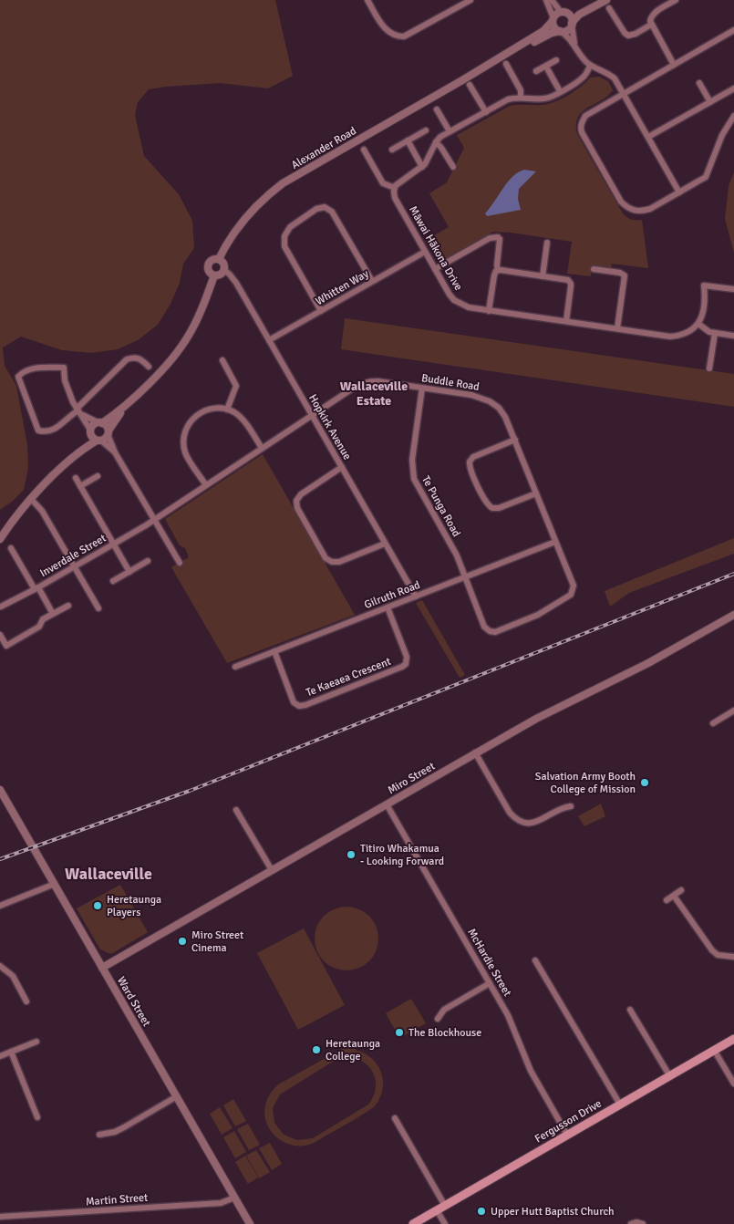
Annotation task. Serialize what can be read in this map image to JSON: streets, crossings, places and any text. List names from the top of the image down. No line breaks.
{"streets":{"main road":["Fergusson Drive"],"street":["Alexander Road","Māwai Hākona Drive","Whitten Way","Buddle Road","Hopkirk Avenue","Te Punga Road","Inverdale Street","Gilruth Road","Te Kaeaea Crescent","Miro Street","McHardie Street","Ward Street","Martin Street"]},"crossings":[["Alexander Road","Hopkirk Avenue"],["Māwai Hākona Drive","Whitten Way"],["Whitten Way","Hopkirk Avenue"],["Buddle Road","Hopkirk Avenue"],["Buddle Road","Te Punga Road"],["Buddle Road","Inverdale Street"],["Buddle Road","Gilruth Road"],["Hopkirk Avenue","Gilruth Road"],["Te Punga Road","Gilruth Road"],["Gilruth Road","Te Kaeaea Crescent"],["Miro Street","McHardie Street"],["Miro Street","Ward Street"],["McHardie Street","Fergusson Drive"],["Ward Street","Martin Street"]],"districts":["Wallaceville Estate","Wallaceville"],"places":["Salvation Army Booth College of Mission","Titiro Whakamua - Looking Forward","Heretaunga Players","Miro Street Cinema","The Blockhouse","Heretaunga College","Upper Hutt Baptist Church"]}
